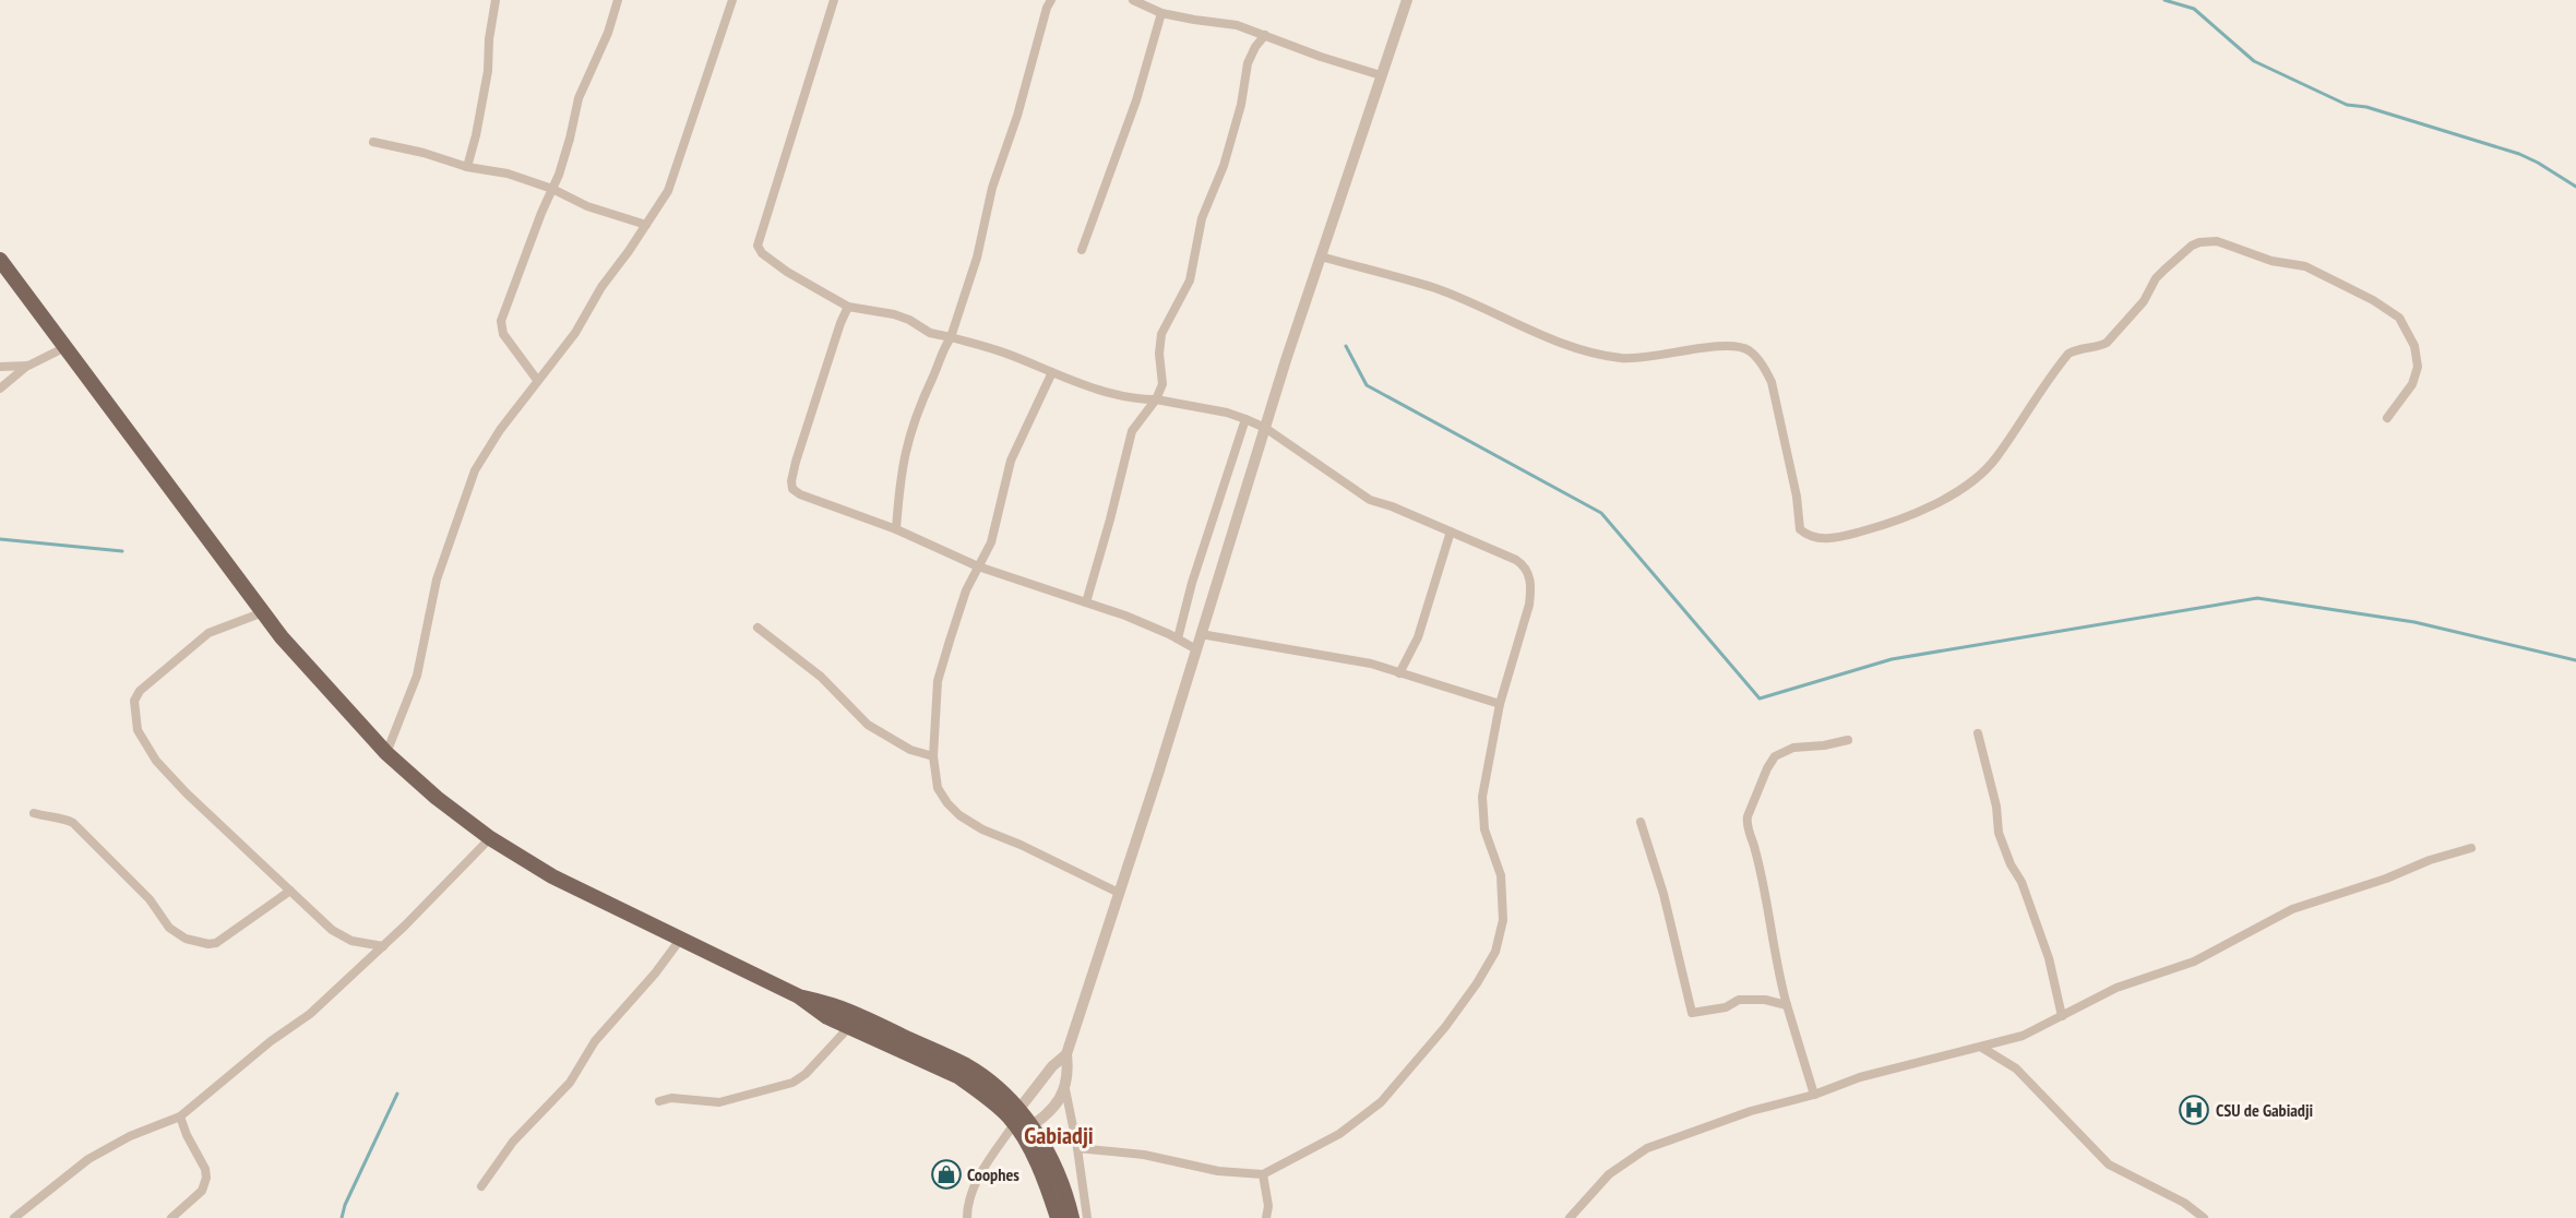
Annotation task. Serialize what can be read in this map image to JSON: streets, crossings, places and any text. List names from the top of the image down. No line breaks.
{"districts":["Gabiadji"],"places":{"hospital":["CSU de Gabiadji"],"shop":["Coophes"]}}
